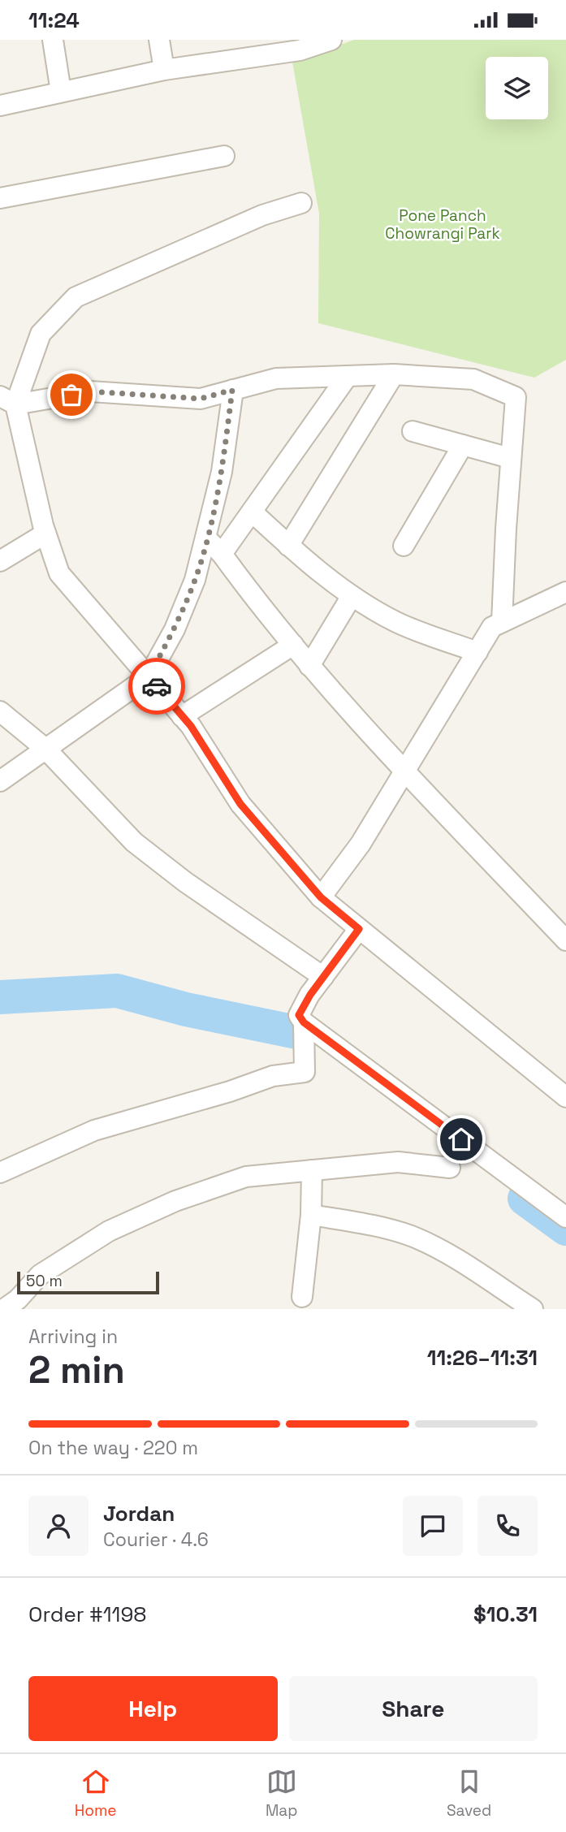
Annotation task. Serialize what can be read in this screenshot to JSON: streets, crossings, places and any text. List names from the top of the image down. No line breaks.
{"parks":["Pone Panch Chowrangi Park"],"scale_bar":"50 m","page":{"status":"11:24","scale":"50 m","heading":["2 min","Arriving in","11:26–11:31"],"panel":["Jordan","Courier · 4.6","Order #1198","$10.31"],"bar":"On the way · 220 m","buttons":["Help","Share"],"tabs":["Home","Map","Saved"]}}
